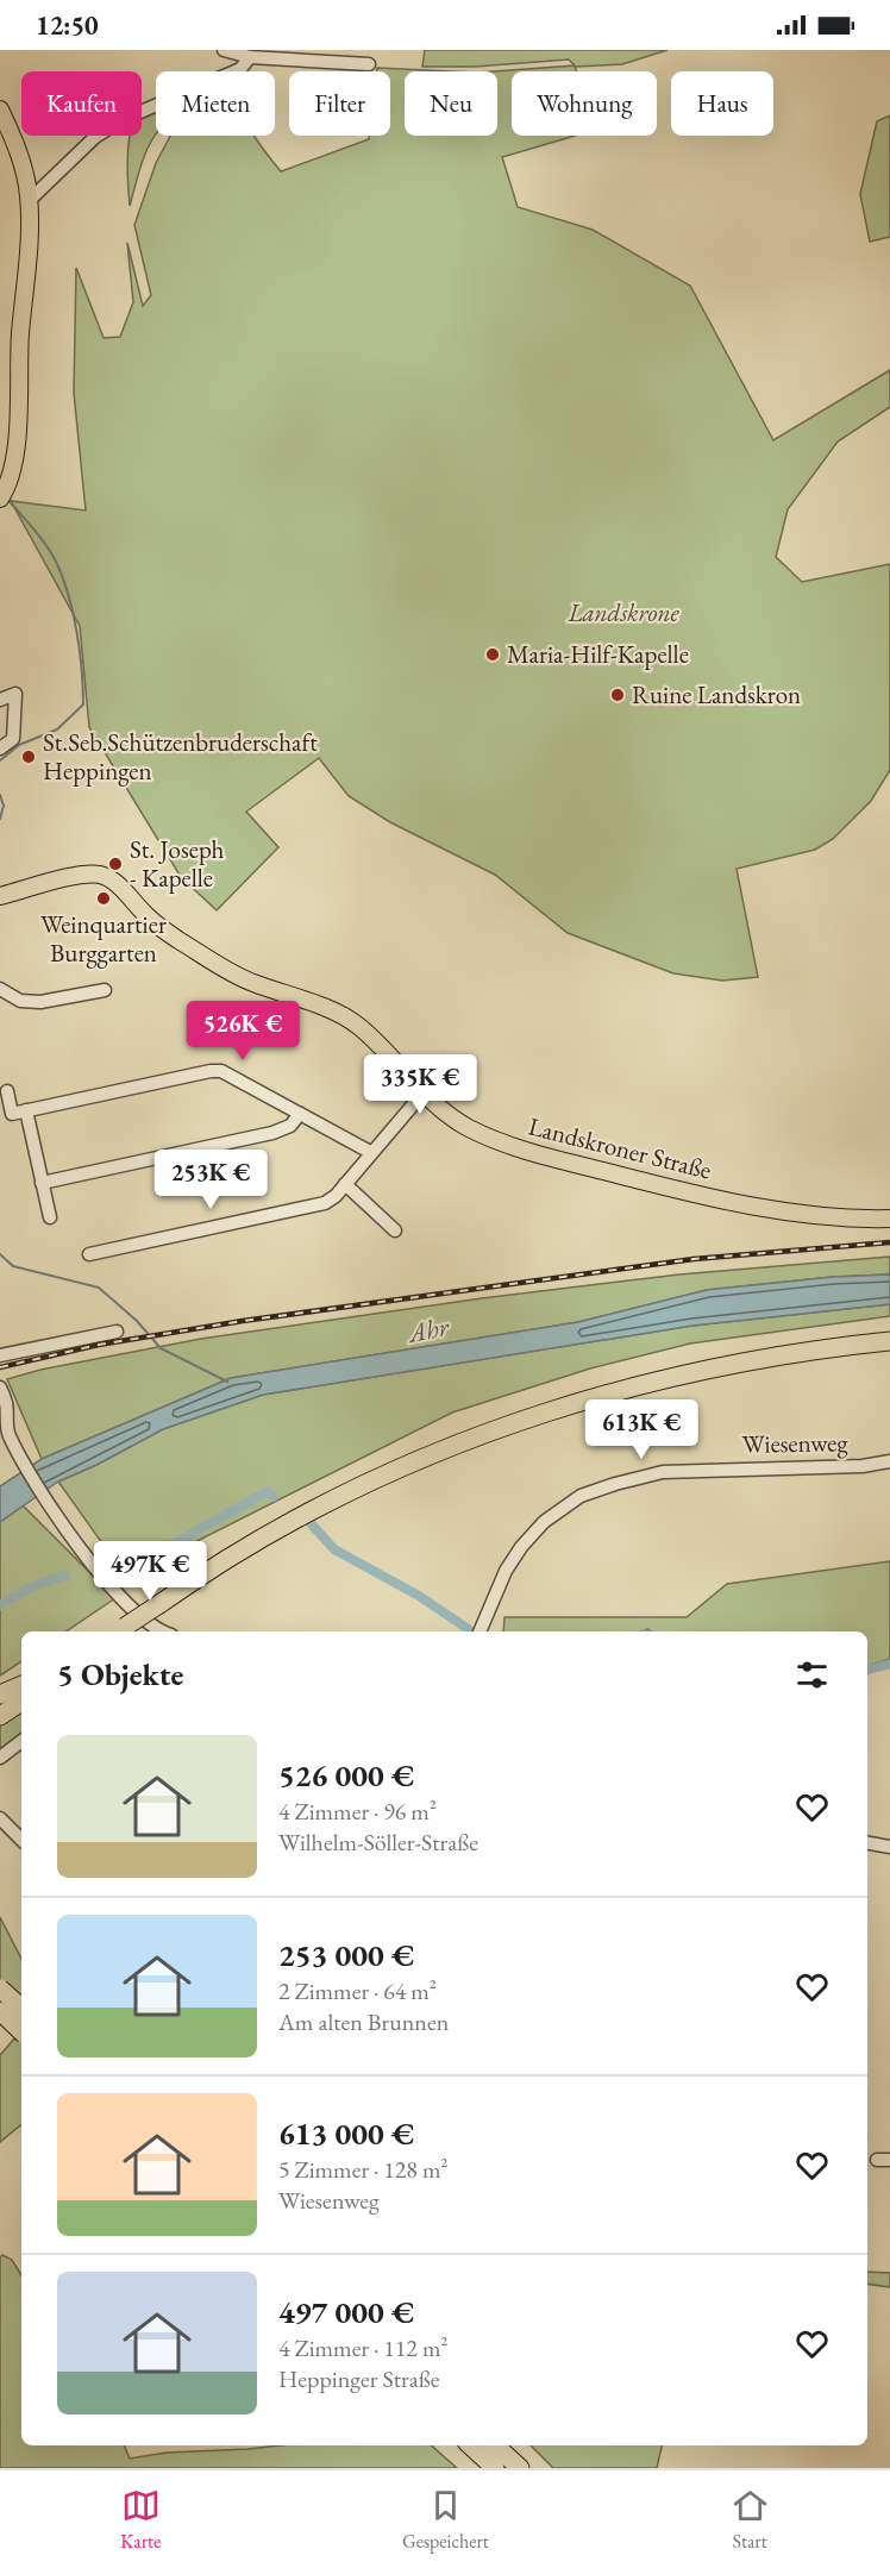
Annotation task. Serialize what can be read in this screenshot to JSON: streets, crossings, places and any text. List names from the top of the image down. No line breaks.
{"streets":{"main road":["Landskroner Straße"],"street":["Wiesenweg"]},"water":["Ahr"],"parks":["Landskrone"],"places":["Maria-Hilf-Kapelle","Ruine Landskron","St.Seb.Schützenbruderschaft Heppingen","St. Joseph - Kapelle","Weinquartier Burggarten"],"page":{"status":"12:50","chip":["Kaufen","Mieten","Filter","Neu","Wohnung","Haus"],"price":["526K €","335K €","253K €","613K €","497K €"],"heading":"5 Objekte","list":[{"name":"526 000 €","note":"4 Zimmer · 96 m² · Wilhelm-Söller-Straße"},{"name":"253 000 €","note":"2 Zimmer · 64 m² · Am alten Brunnen"},{"name":"613 000 €","note":"5 Zimmer · 128 m² · Wiesenweg"},{"name":"497 000 €","note":"4 Zimmer · 112 m² · Heppinger Straße"}],"tabs":["Karte","Gespeichert","Start"]}}
